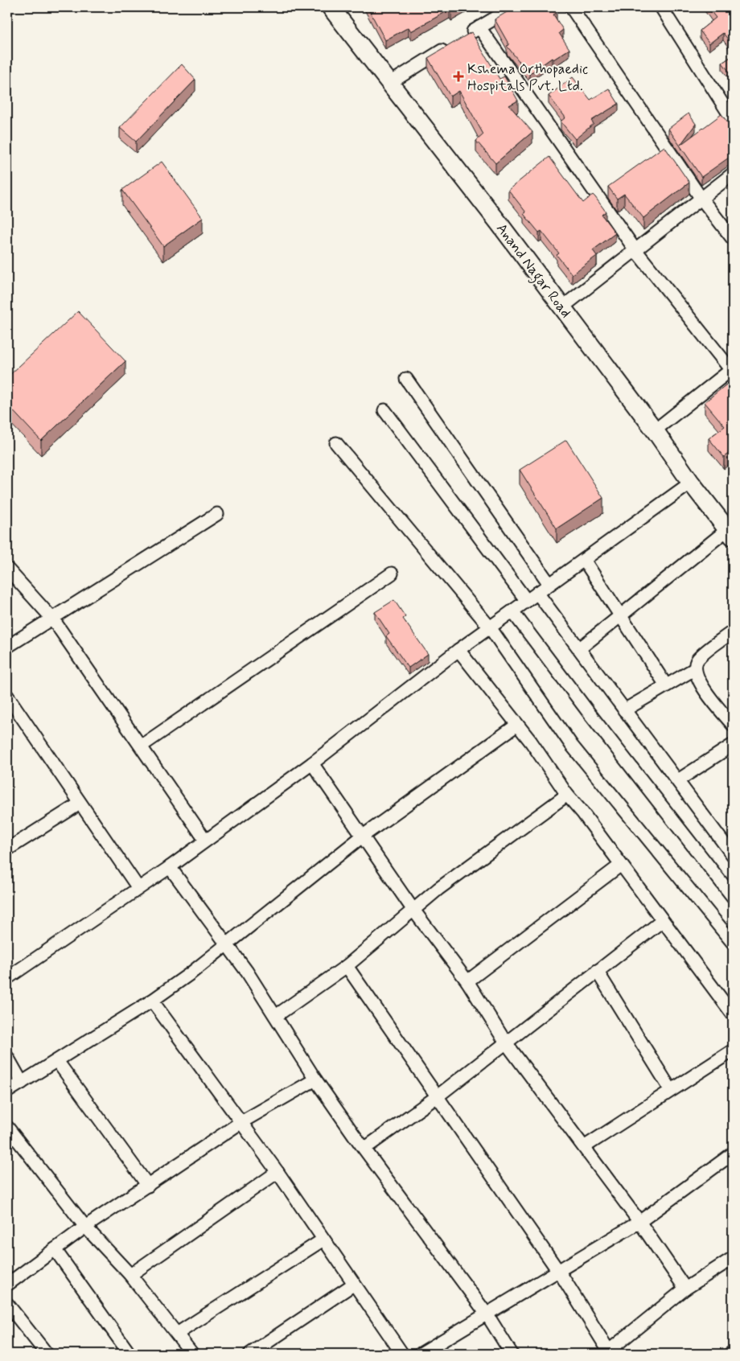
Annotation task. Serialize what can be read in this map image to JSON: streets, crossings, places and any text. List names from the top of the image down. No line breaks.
{"streets":{"street":["Anand Nagar Road"]},"places":{"health":["Kshema Orthopaedic Hospitals Pvt. Ltd."]}}
